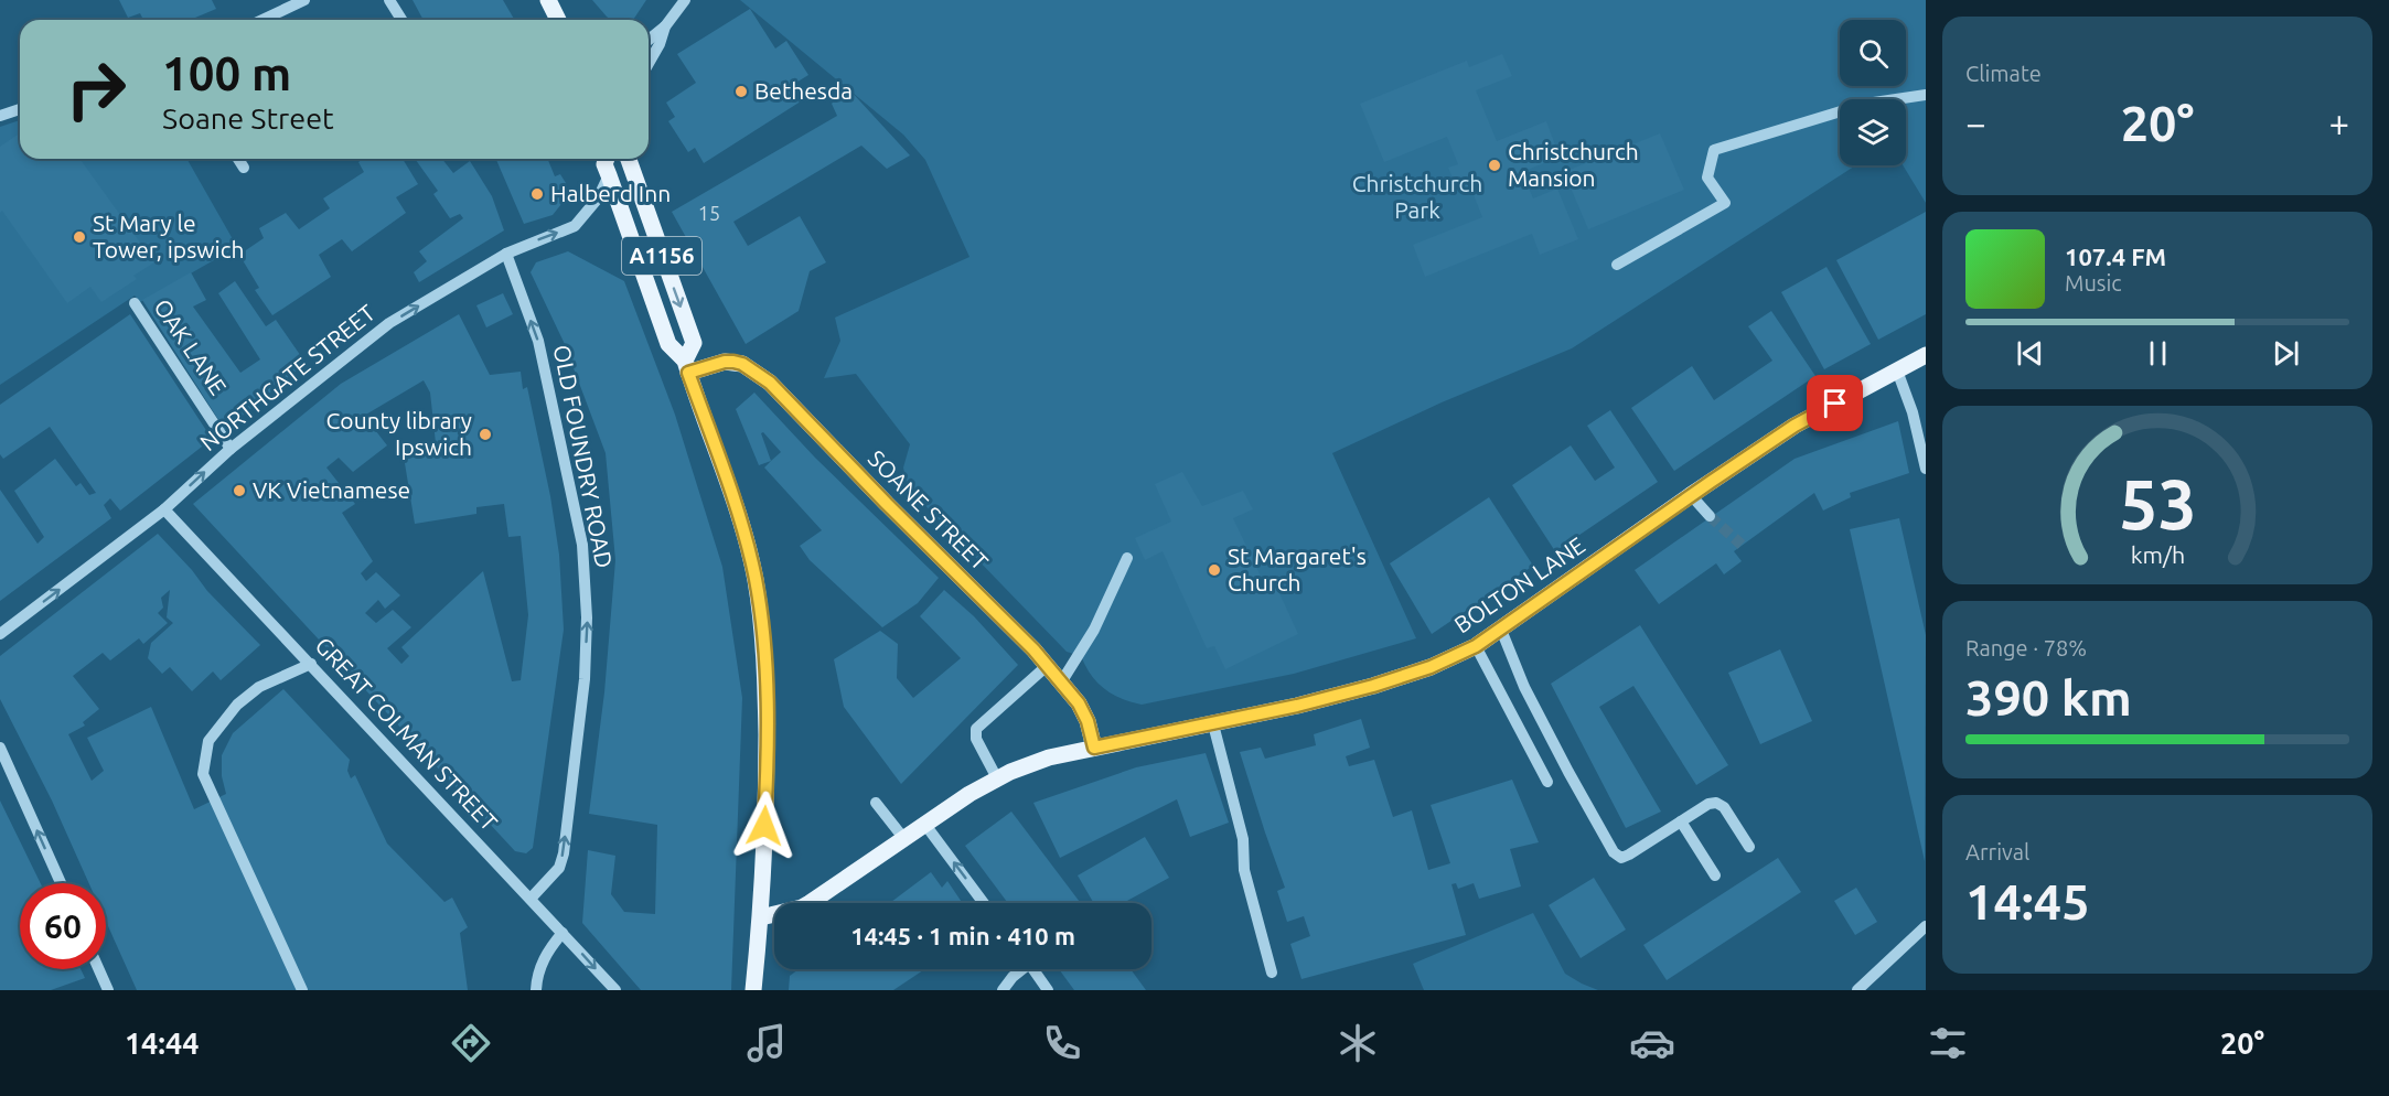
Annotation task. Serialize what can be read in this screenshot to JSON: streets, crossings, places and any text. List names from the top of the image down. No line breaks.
{"streets":{"main road":["A1156","SOANE STREET","BOLTON LANE"],"street":["OAK LANE","NORTHGATE STREET","OLD FOUNDRY ROAD","GREAT COLMAN STREET"]},"crossings":[["A1156","NORTHGATE STREET"],["A1156","SOANE STREET"],["A1156","BOLTON LANE"],["OAK LANE","NORTHGATE STREET"],["NORTHGATE STREET","OLD FOUNDRY ROAD"],["NORTHGATE STREET","GREAT COLMAN STREET"],["OLD FOUNDRY ROAD","GREAT COLMAN STREET"],["SOANE STREET","BOLTON LANE"]],"one_way":["NORTHGATE STREET","OLD FOUNDRY ROAD"],"parks":["Christchurch Park"],"places":["Bethesda","Christchurch Mansion","Halberd Inn","St Mary le Tower, ipswich","County library Ipswich","VK Vietnamese","St Margaret's Church"],"house_numbers":["15"],"page":{"tile":["Climate",["Range · 78%","390 km"],["Arrival","14:45"]],"turn":["100 m","Soane Street"],"heat":["−","20°","+"],"song":["107.4 FM","Music"],"limit":"60","trip":"14:45 · 1 min · 410 m","tabs":["14:44","20°"],"gauge":["53","km/h"]}}
